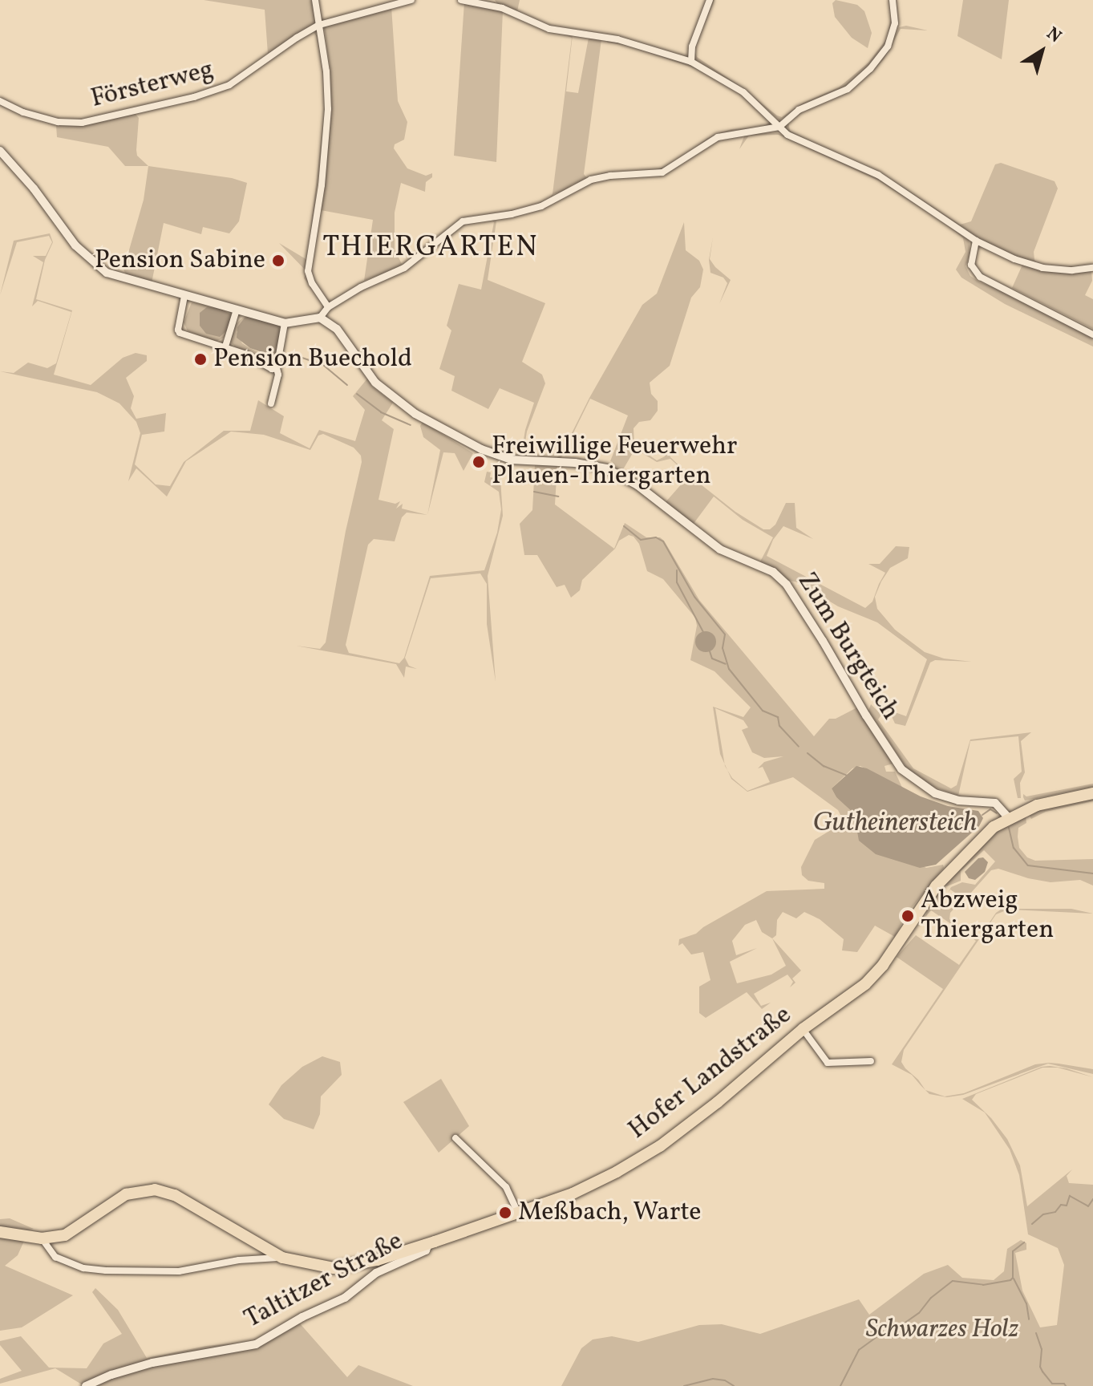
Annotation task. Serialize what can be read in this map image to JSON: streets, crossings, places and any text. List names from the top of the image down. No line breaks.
{"streets":{"main road":["Hofer Landstraße"],"street":["Försterweg","Zum Burgteich","Taltitzer Straße"]},"crossings":[["Zum Burgteich","Hofer Landstraße"],["Hofer Landstraße","Taltitzer Straße"]],"districts":["THIERGARTEN"],"water":["Gutheinersteich"],"parks":["Schwarzes Holz"],"places":["Pension Sabine","Pension Buechold","Freiwillige Feuerwehr Plauen-Thiergarten","Abzweig Thiergarten","Meßbach, Warte"],"north":"top right"}
